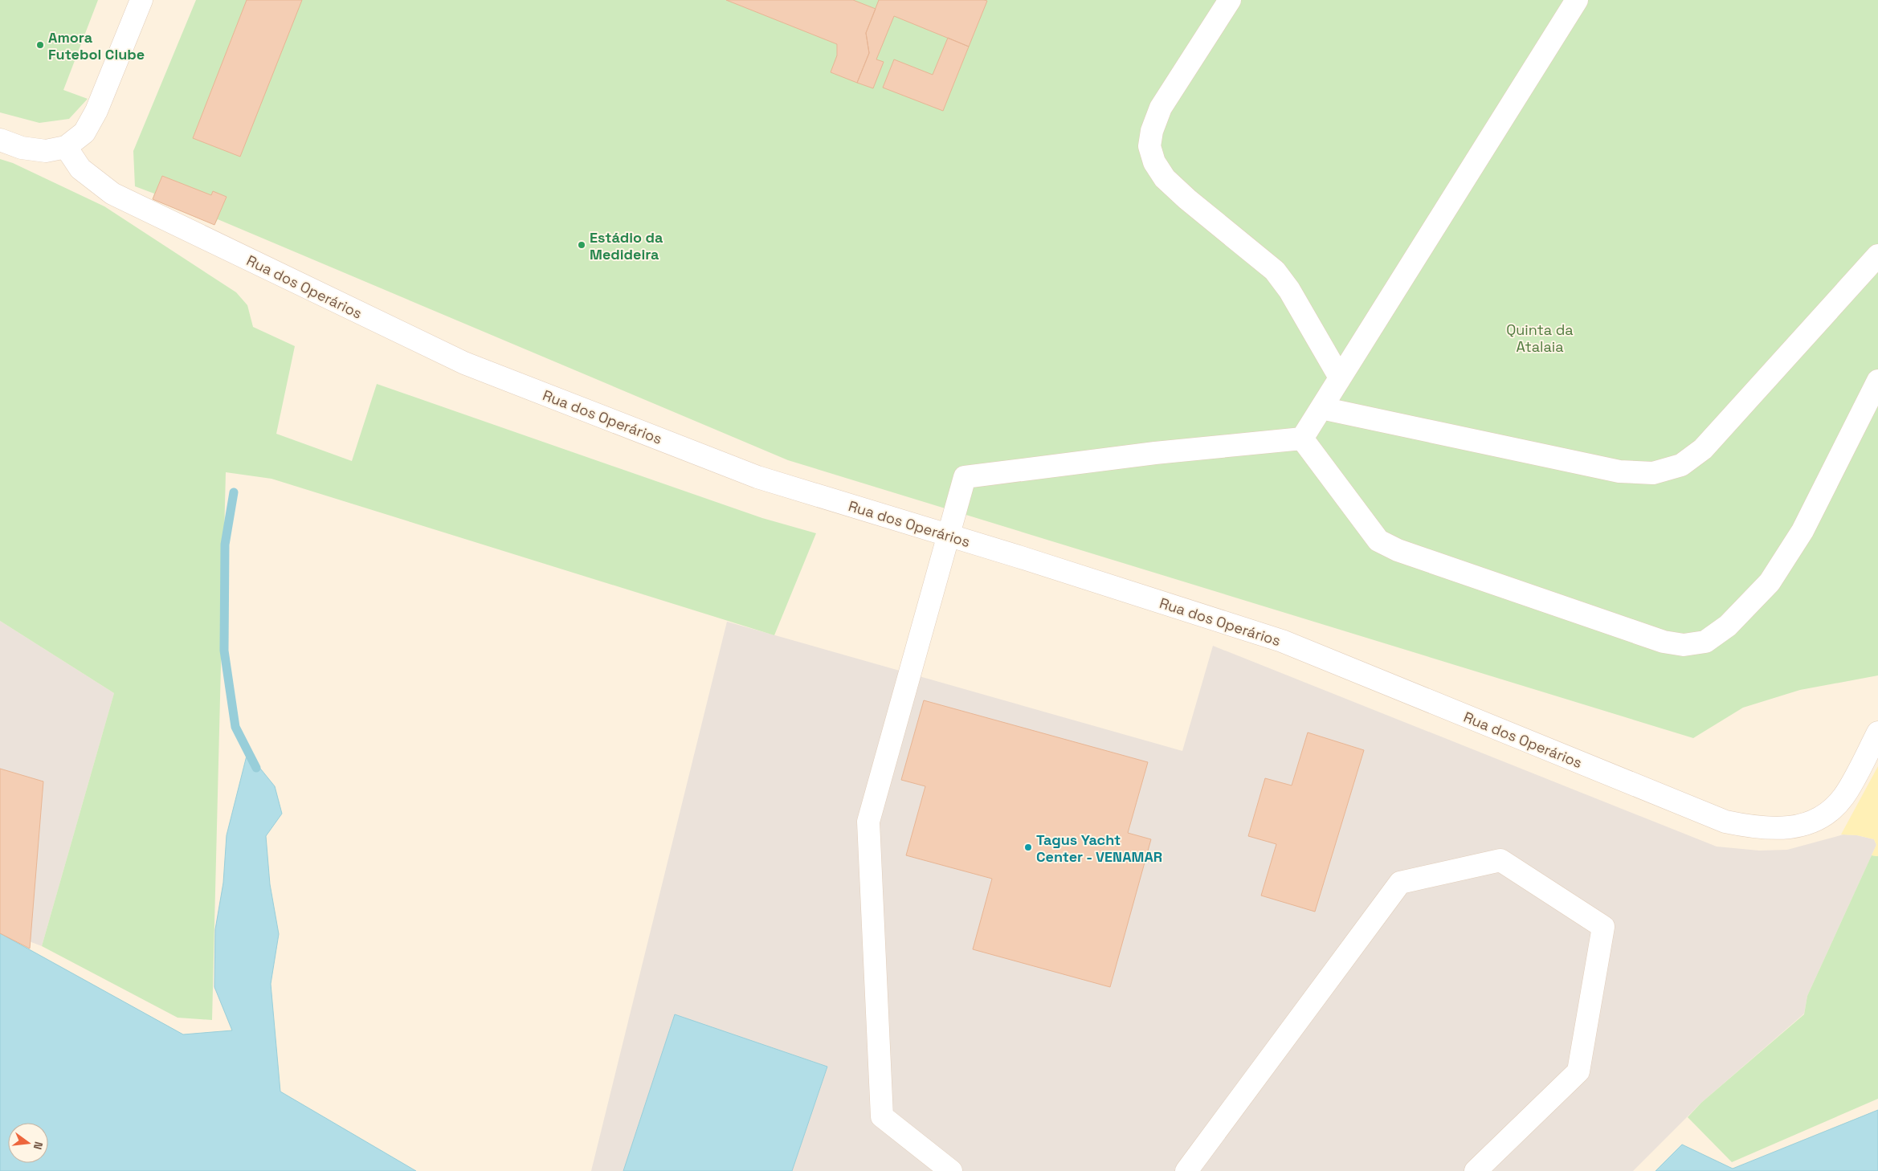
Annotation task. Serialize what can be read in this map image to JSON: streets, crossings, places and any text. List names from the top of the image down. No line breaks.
{"streets":{"street":["Rua dos Operários"]},"parks":["Quinta da Atalaia"],"places":["Amora Futebol Clube","Estádio da Medideira","Tagus Yacht Center - VENAMAR"],"north":"right"}
